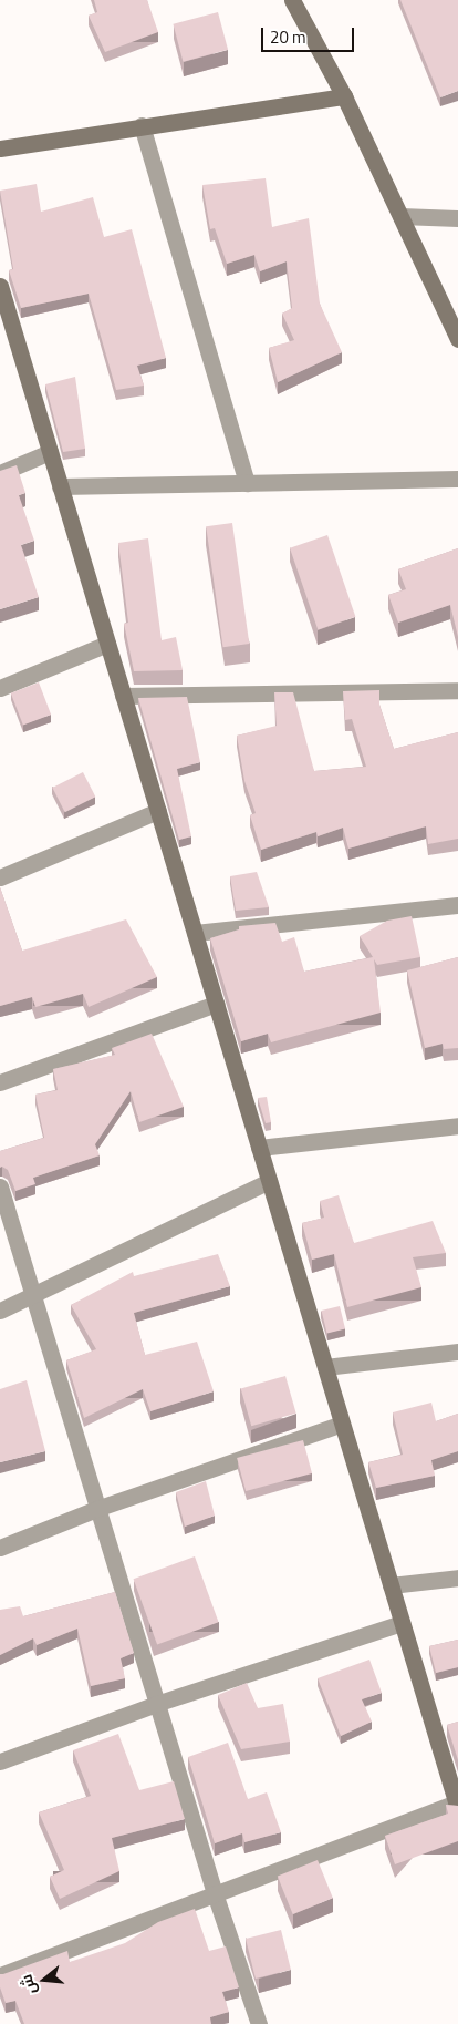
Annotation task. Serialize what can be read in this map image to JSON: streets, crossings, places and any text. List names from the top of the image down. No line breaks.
{"scale_bar":"20 m","north":"left"}
